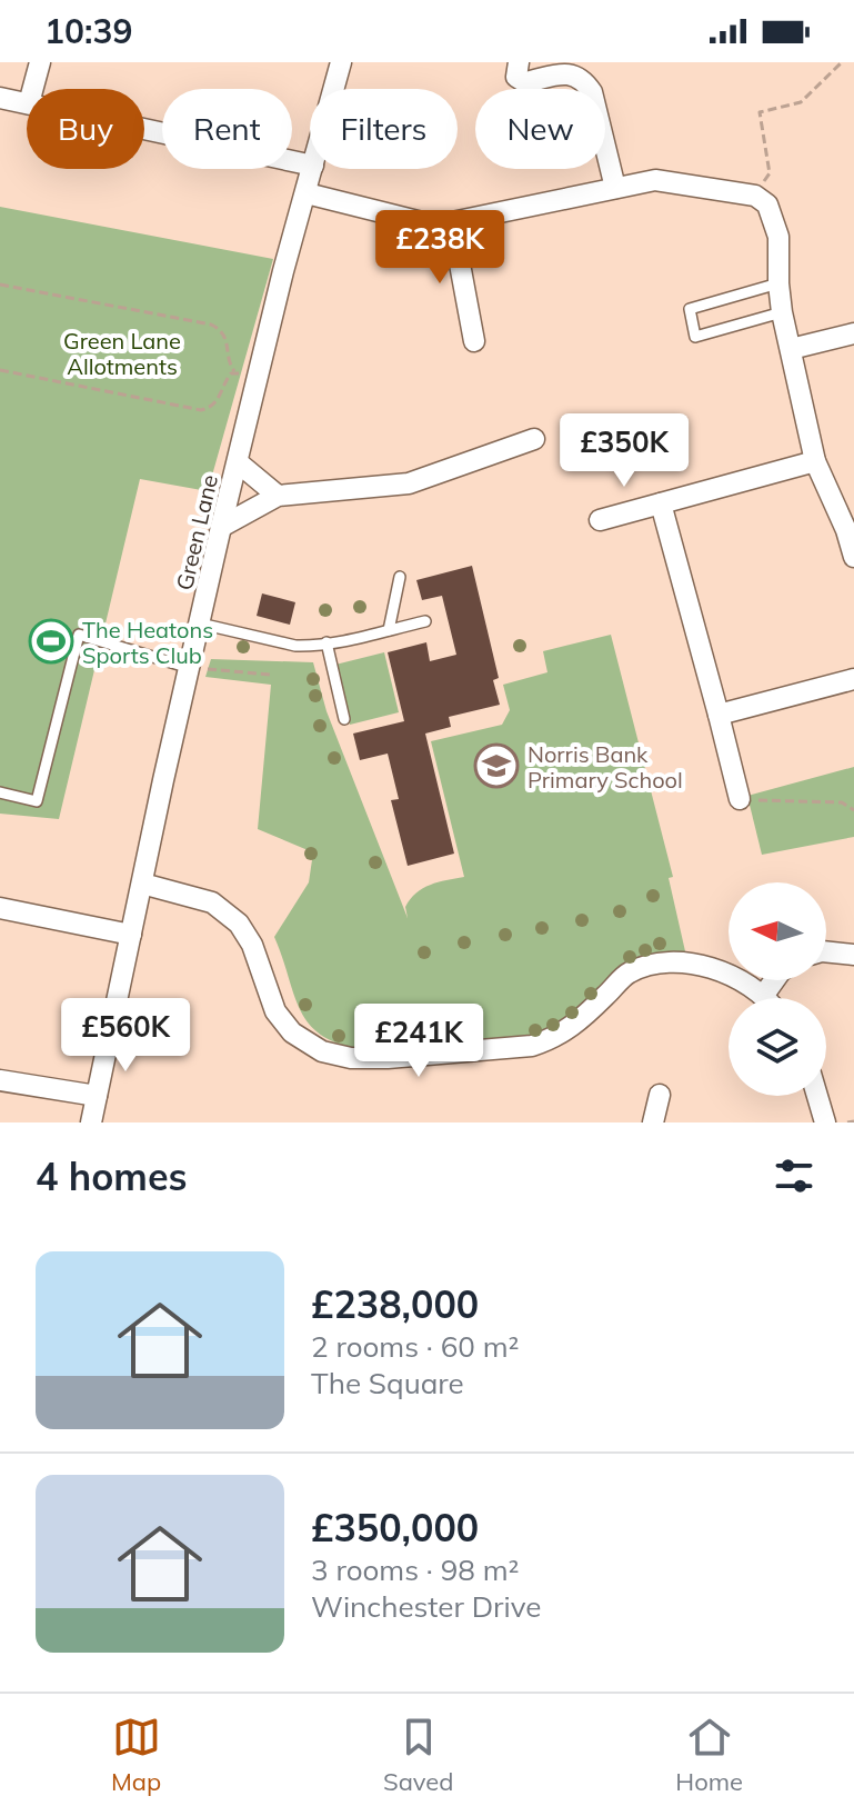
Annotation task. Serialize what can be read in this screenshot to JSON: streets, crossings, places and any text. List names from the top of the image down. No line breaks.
{"streets":{"street":["Green Lane"]},"parks":["Green Lane Allotments"],"places":{"sports":["The Heatons Sports Club"],"school or university":["Norris Bank Primary School"]},"north":"left","page":{"status":"10:39","chip":["Buy","Rent","Filters","New"],"price":["£238K","£350K","£560K","£241K"],"heading":"4 homes","list":[{"name":"£238,000","note":"2 rooms · 60 m² · The Square"},{"name":"£350,000","note":"3 rooms · 98 m² · Winchester Drive"}],"tabs":["Map","Saved","Home"]}}
